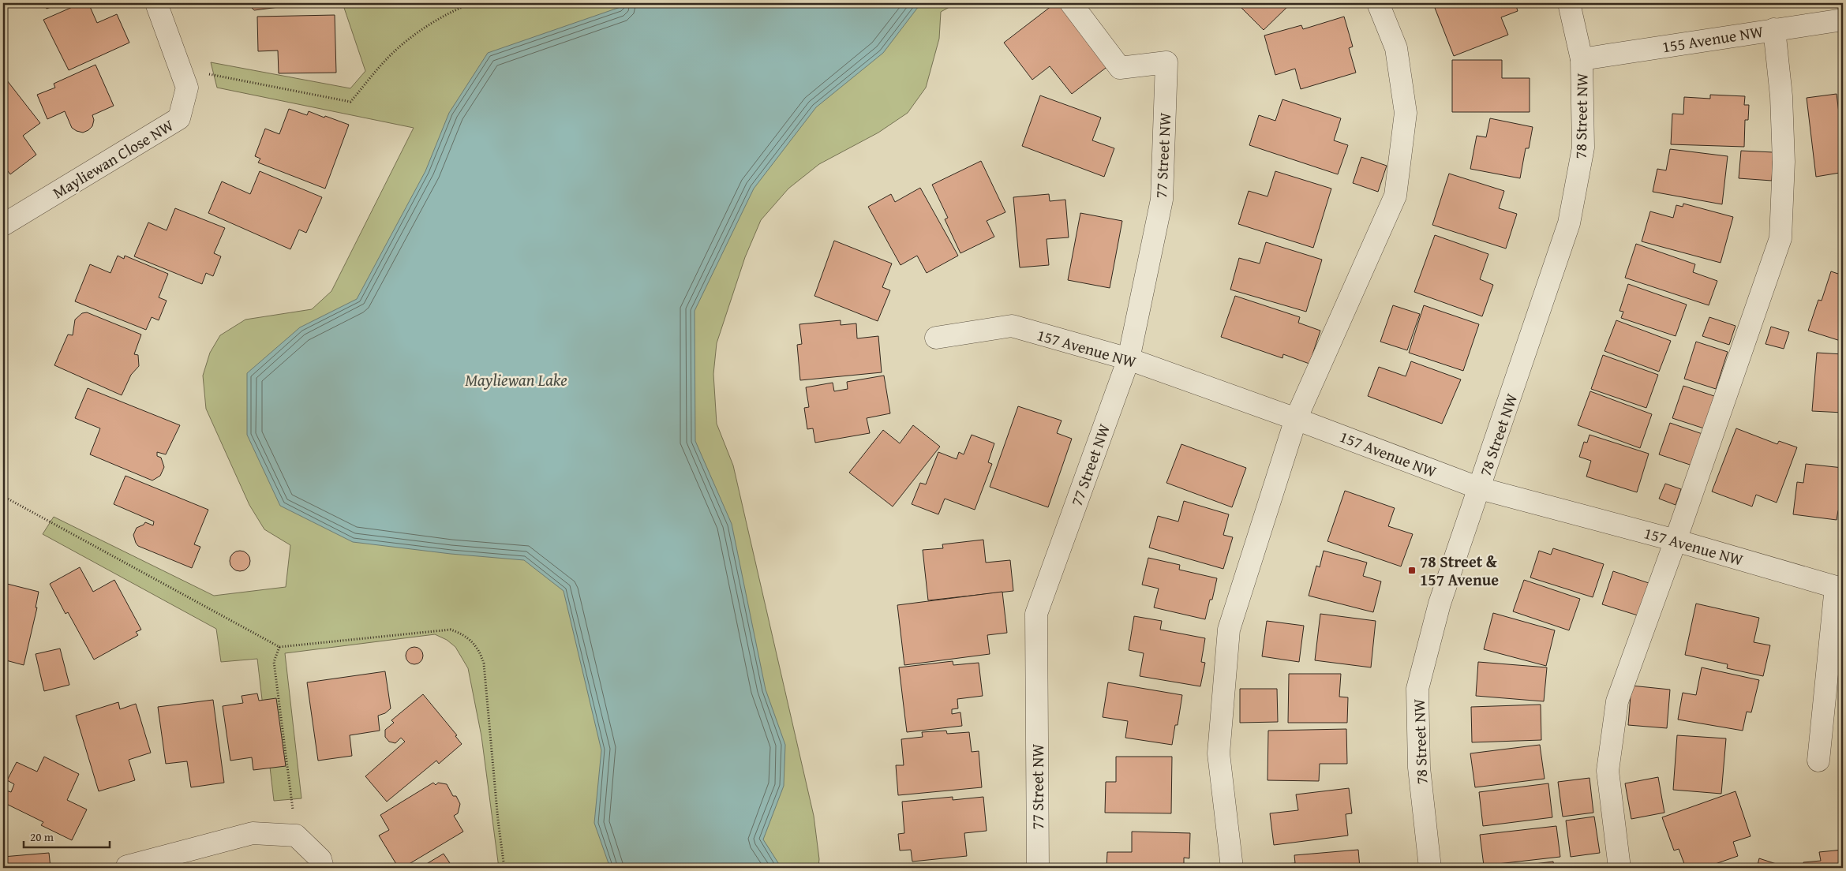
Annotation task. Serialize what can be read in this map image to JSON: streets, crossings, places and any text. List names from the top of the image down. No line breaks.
{"streets":{"street":["155 Avenue NW","78 Street NW","77 Street NW","Mayliewan Close NW","157 Avenue NW"]},"crossings":[["155 Avenue NW","78 Street NW"],["78 Street NW","157 Avenue NW"],["77 Street NW","157 Avenue NW"]],"water":["Mayliewan Lake"],"places":{"transit":["78 Street & 157 Avenue"]},"scale_bar":"20 m"}
